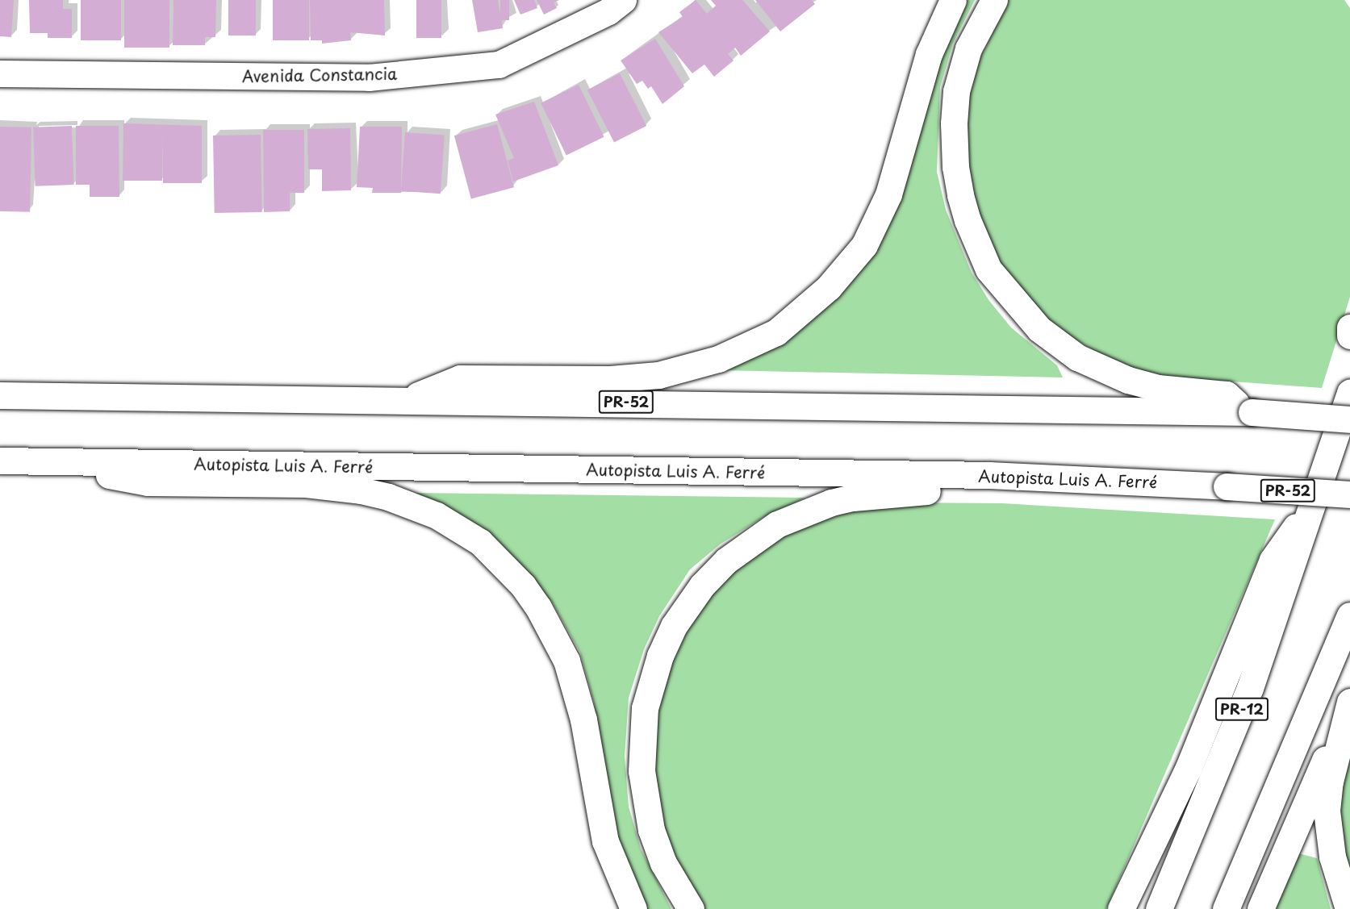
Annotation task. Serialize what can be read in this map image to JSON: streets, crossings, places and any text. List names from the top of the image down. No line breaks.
{"streets":{"main road":["Avenida Constancia","PR-52","Autopista Luis A. Ferré","PR-12"]}}
